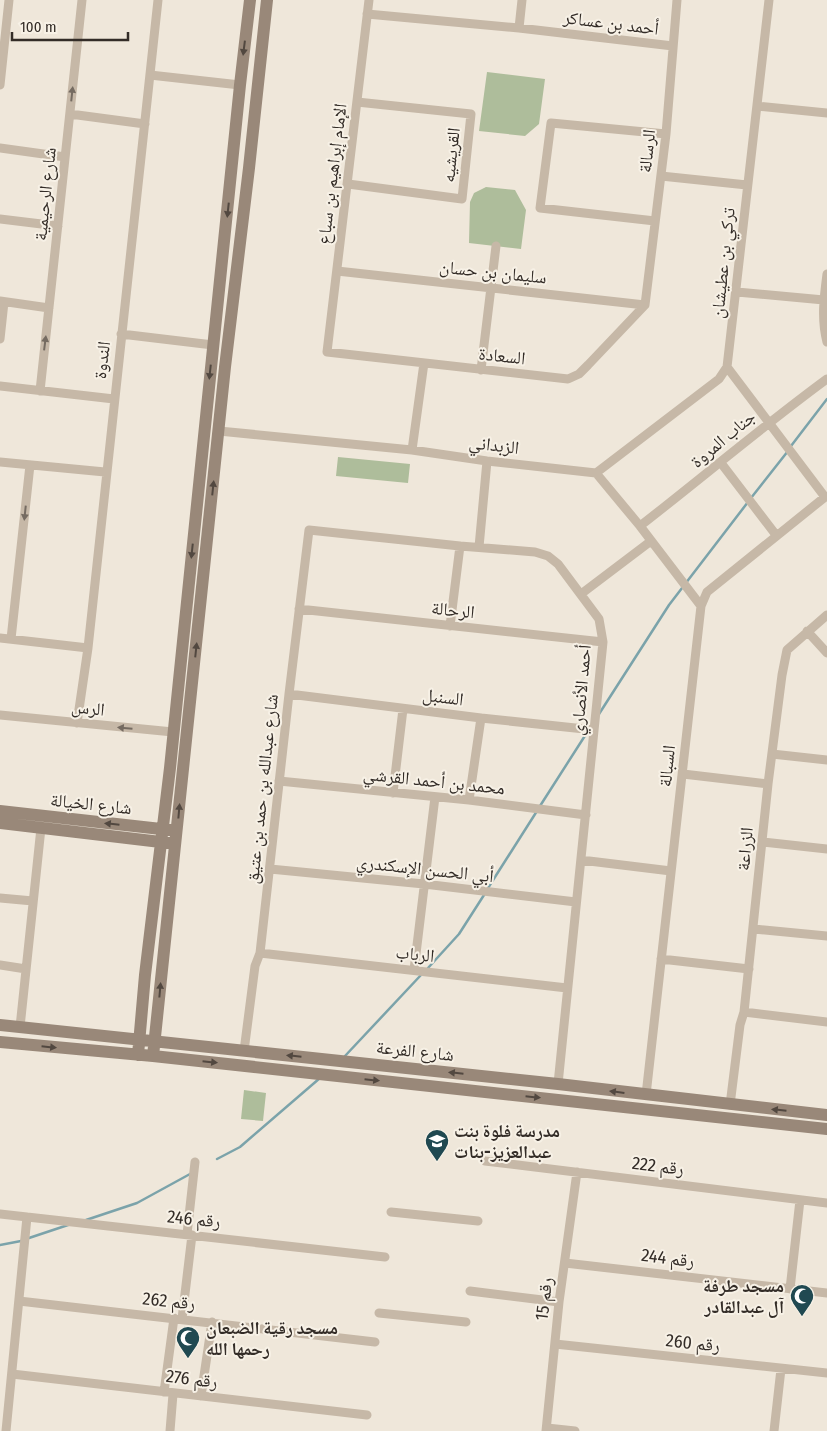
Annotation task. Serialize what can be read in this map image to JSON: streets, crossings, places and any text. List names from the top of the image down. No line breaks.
{"streets":{"street":["أحمد بن عساكر","الرسالة","القريشيه","الإمام إبراهيم بن سباع","شارع الرحيمية","تركي بن عطيشان","سليمان بن حسان","السعادة","الندوة","جناب المروة","الزبداني","الرحالة","أحمد الأنصاري","السنبل","الرس","السبالة","محمد بن أحمد القرشي","شارع عبدالله بن حمد بن عتيق","شارع الخيالة","الزراعة","أبي الحسن الإسكندري","الرباب","شارع الفرعة","رقم 222","رقم 246","رقم 244","رقم 15","رقم 262","رقم 260","رقم 276"]},"crossings":[["أحمد بن عساكر","الرسالة"],["أحمد بن عساكر","الإمام إبراهيم بن سباع"],["الرسالة","سليمان بن حسان"],["الرسالة","السعادة"],["القريشيه","الإمام إبراهيم بن سباع"],["الإمام إبراهيم بن سباع","سليمان بن حسان"],["الإمام إبراهيم بن سباع","السعادة"],["سليمان بن حسان","السعادة"],["الندوة","الرس"],["الرحالة","أحمد الأنصاري"],["الرحالة","شارع عبدالله بن حمد بن عتيق"],["أحمد الأنصاري","السنبل"],["أحمد الأنصاري","محمد بن أحمد القرشي"],["أحمد الأنصاري","شارع عبدالله بن حمد بن عتيق"],["أحمد الأنصاري","أبي الحسن الإسكندري"],["أحمد الأنصاري","الرباب"],["أحمد الأنصاري","شارع الفرعة"],["السنبل","شارع عبدالله بن حمد بن عتيق"],["السبالة","شارع الفرعة"],["محمد بن أحمد القرشي","شارع عبدالله بن حمد بن عتيق"],["شارع عبدالله بن حمد بن عتيق","أبي الحسن الإسكندري"],["شارع عبدالله بن حمد بن عتيق","الرباب"],["شارع عبدالله بن حمد بن عتيق","شارع الفرعة"],["الزراعة","شارع الفرعة"],["رقم 222","رقم 15"],["رقم 244","رقم 15"],["رقم 15","رقم 260"]],"one_way":["الرس"],"places":{"school or university":["مدرسة فلوة بنت عبدالعزيز-بنات"],"mosque":["مسجد طرفة آل عبدالقادر","مسجد رقية الضبعان رحمها الله"]},"scale_bar":"100 m"}
